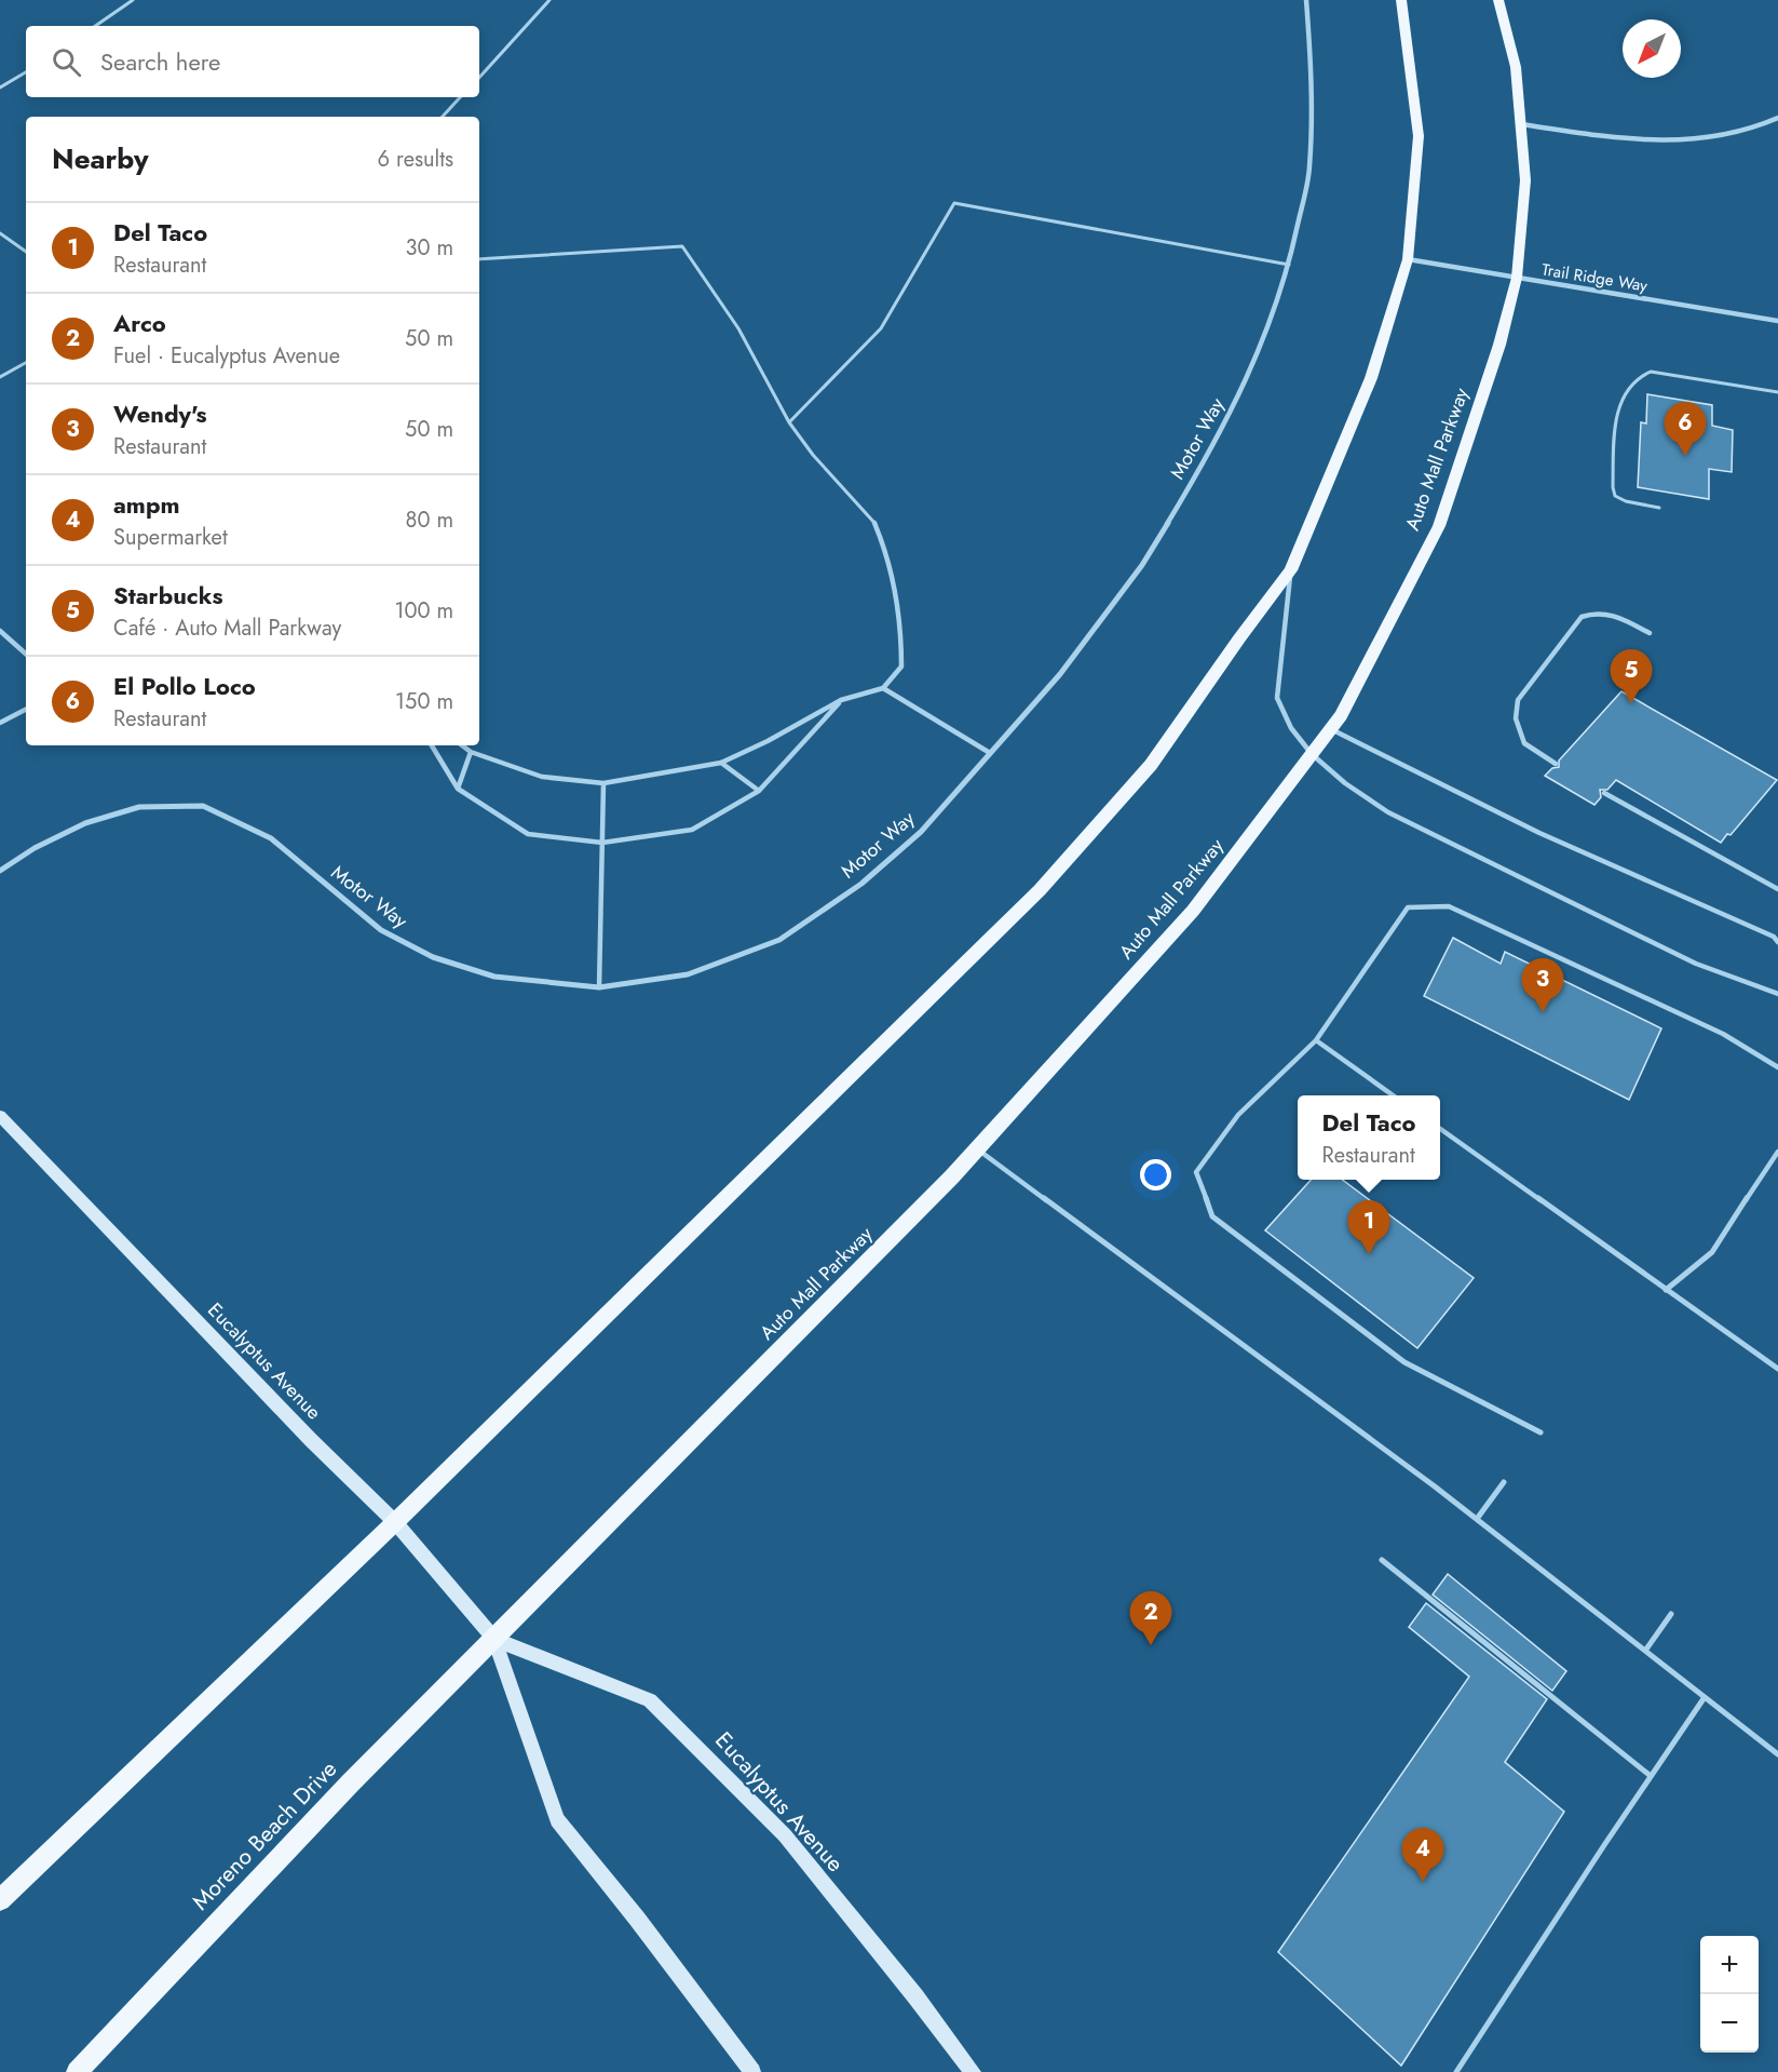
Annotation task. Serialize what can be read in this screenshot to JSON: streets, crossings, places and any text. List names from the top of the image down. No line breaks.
{"streets":{"main road":["Auto Mall Parkway","Eucalyptus Avenue","Moreno Beach Drive"],"street":["Trail Ridge Way","Motor Way"]},"crossings":[["Trail Ridge Way","Auto Mall Parkway"],["Auto Mall Parkway","Eucalyptus Avenue"],["Auto Mall Parkway","Moreno Beach Drive"],["Eucalyptus Avenue","Moreno Beach Drive"]],"north":"bottom left","page":{"search":"Search here","heading":["Nearby","6 results"],"list":[{"mark":"1","name":"Del Taco","note":"Restaurant","value":"30 m"},{"mark":"2","name":"Arco","note":"Fuel · Eucalyptus Avenue","value":"50 m"},{"mark":"3","name":"Wendy's","note":"Restaurant","value":"50 m"},{"mark":"4","name":"ampm","note":"Supermarket","value":"80 m"},{"mark":"5","name":"Starbucks","note":"Café · Auto Mall Parkway","value":"100 m"},{"mark":"6","name":"El Pollo Loco","note":"Restaurant","value":"150 m"}],"pins":["6","5","3","1","2","4"],"popup":["Del Taco","Restaurant"],"map_buttons":["+","−"]}}
